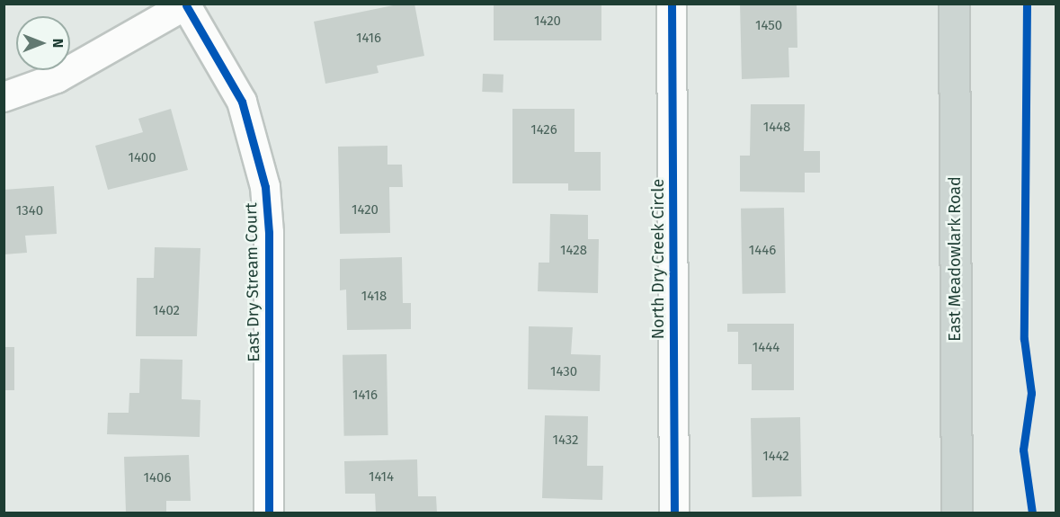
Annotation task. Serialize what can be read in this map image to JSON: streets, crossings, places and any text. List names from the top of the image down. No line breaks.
{"streets":{"main road":["East Meadowlark Road"],"street":["North Dry Creek Circle","East Dry Stream Court"]},"house_numbers":["1420","1450","1416","1448","1426","1400","1420","1340","1428","1446","1418","1402","1444","1430","1416","1432","1442","1414","1406"],"north":"right"}
